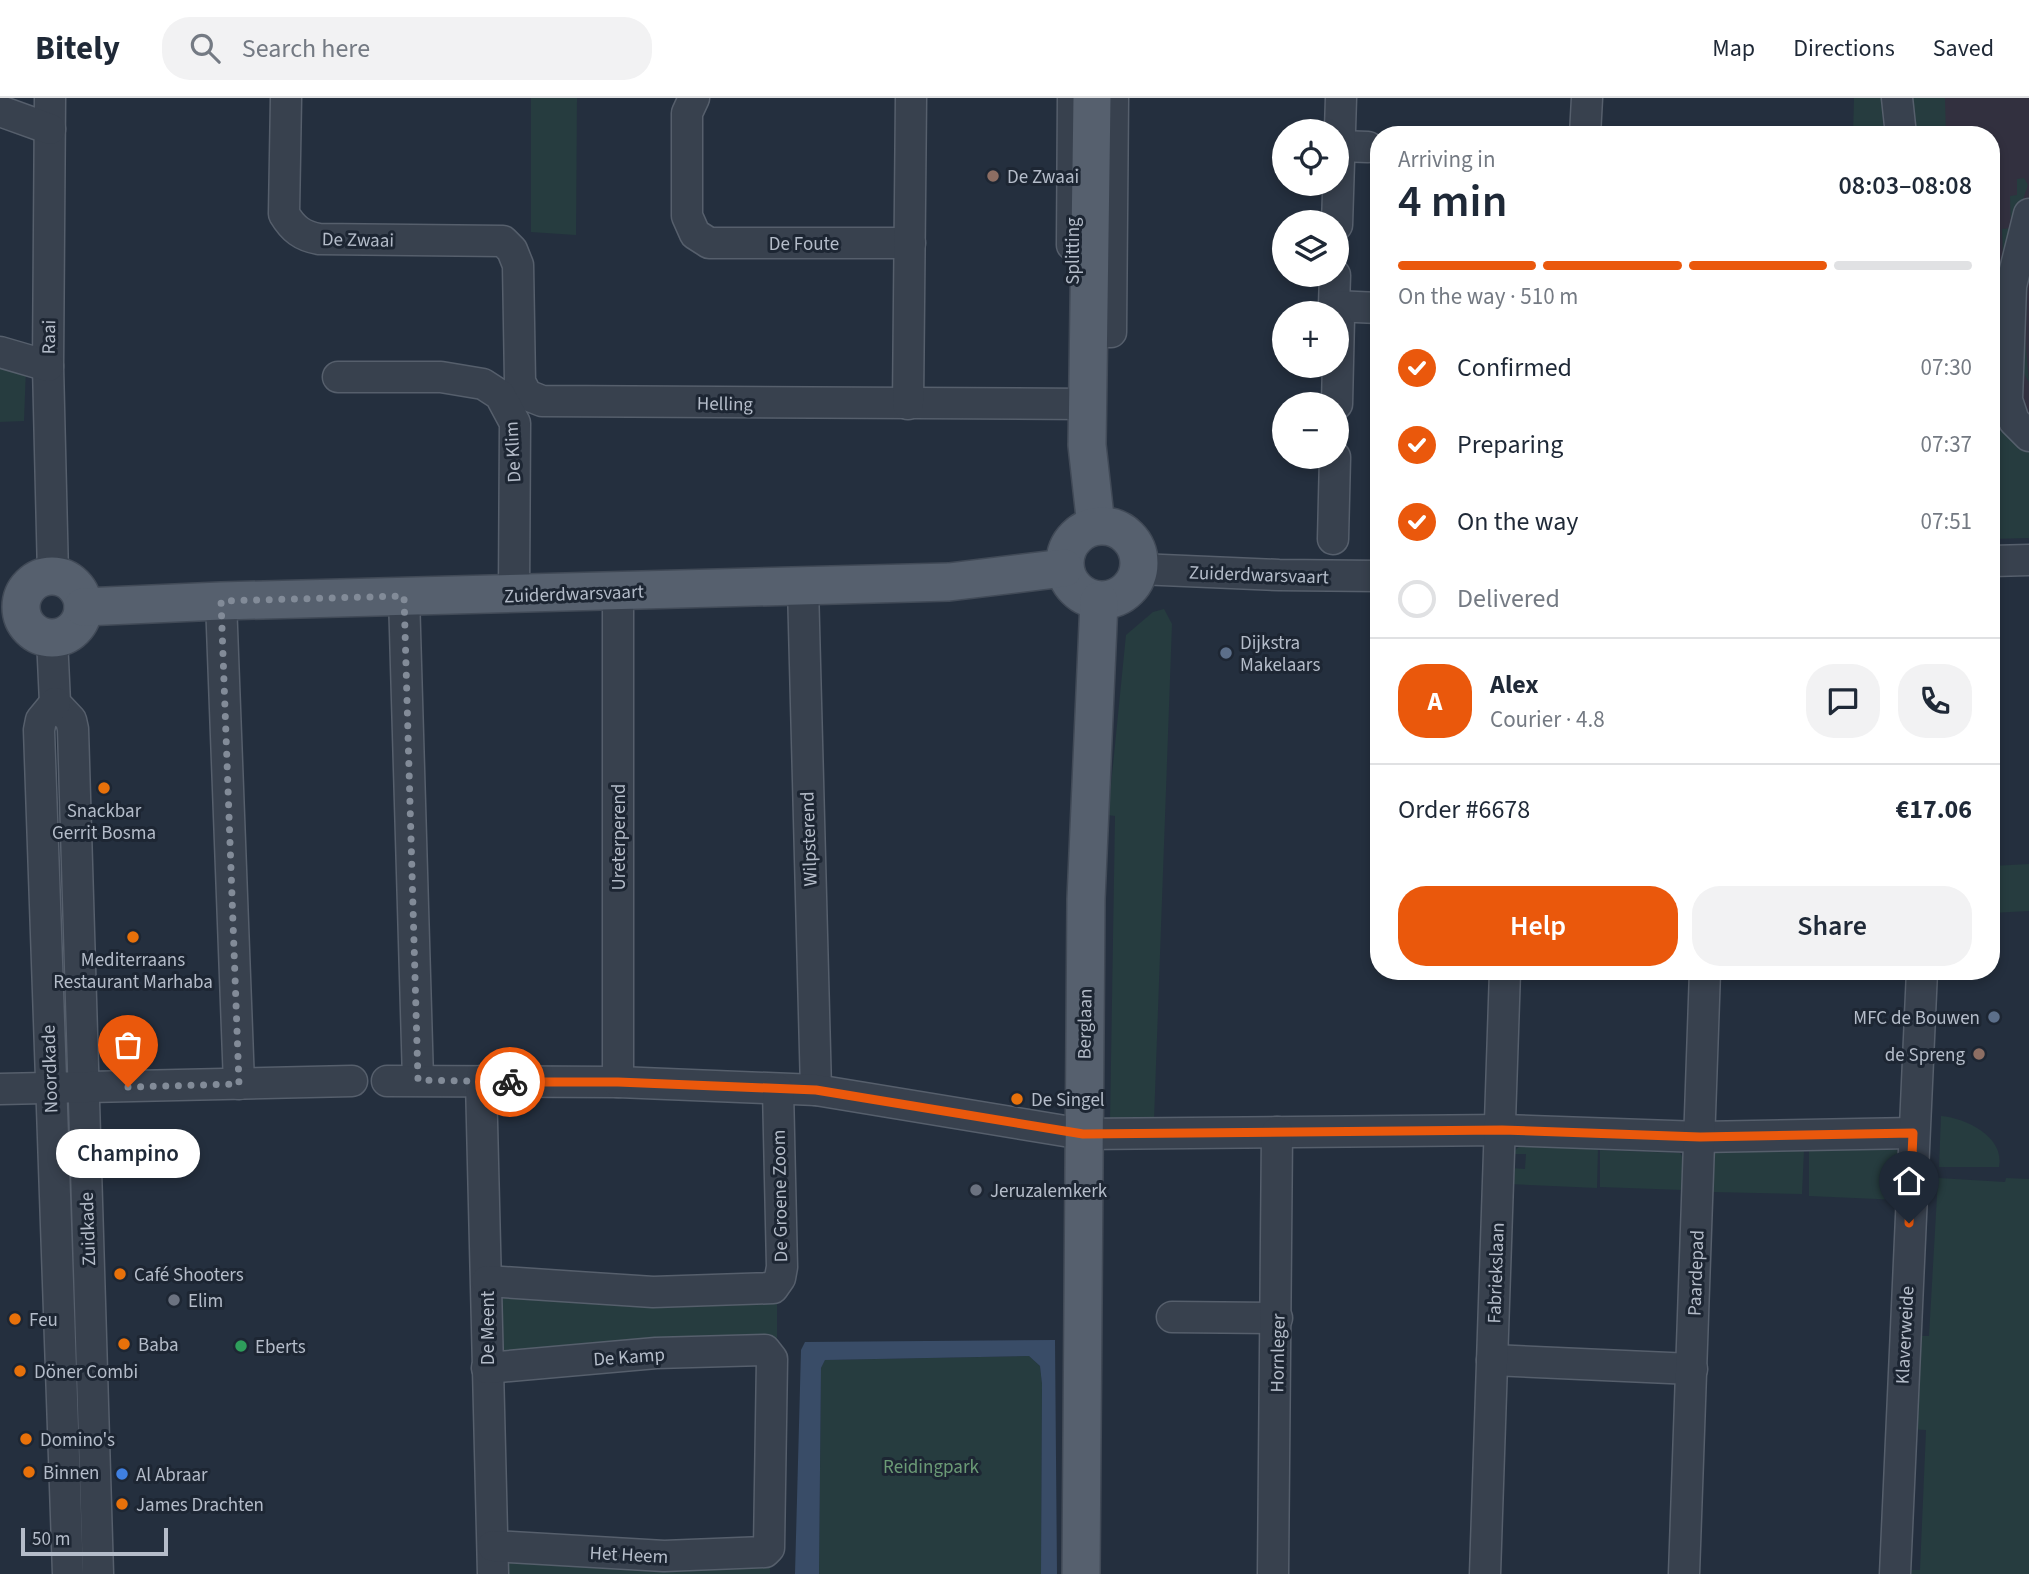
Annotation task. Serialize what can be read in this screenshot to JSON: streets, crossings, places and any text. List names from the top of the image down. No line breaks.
{"streets":{"main road":["Splitting","Zuiderdwarsvaart","Berglaan"],"street":["De Zwaai","De Foute","Raai","Helling","De Klim","Ureterperend","Wilpsterend","Noordkade","De Groene Zoom","Zuidkade","Fabriekslaan","Paardepad","De Meent","Klaverweide","Hornleger","De Kamp","Het Heem"]},"crossings":[["De Zwaai","De Klim"],["Splitting","Helling"],["Splitting","Zuiderdwarsvaart"],["Splitting","Berglaan"],["Raai","Zuiderdwarsvaart"],["Helling","De Klim"],["De Klim","Zuiderdwarsvaart"],["Zuiderdwarsvaart","Ureterperend"],["Zuiderdwarsvaart","Wilpsterend"],["Zuiderdwarsvaart","Berglaan"],["Noordkade","Zuidkade"],["De Groene Zoom","De Meent"],["De Meent","De Kamp"],["De Meent","Het Heem"],["De Kamp","Het Heem"]],"parks":["Reidingpark"],"places":["De Zwaai","Dijkstra Makelaars","Snackbar Gerrit Bosma","Mediterraans Restaurant Marhaba","MFC de Bouwen","de Spreng","Champino","De Singel","Jeruzalemkerk","Café Shooters","Elim","Feu","Baba","Eberts","Döner Combi","Domino's","Binnen","Al Abraar","James Drachten"],"scale_bar":"50 m","page":{"header":"Bitely","search":"Search here","nav":["Map","Directions","Saved"],"map_buttons":["+","−"],"heading":["4 min","Arriving in","08:03–08:08"],"panel":["Alex","Courier · 4.8","Order #6678","€17.06"],"bar":"On the way · 510 m","list":[["Confirmed","07:30"],["Preparing","07:37"],["On the way","07:51"],"Delivered"],"round":"A","buttons":["Help","Share"],"bubble":"Champino","scale":"50 m"}}
